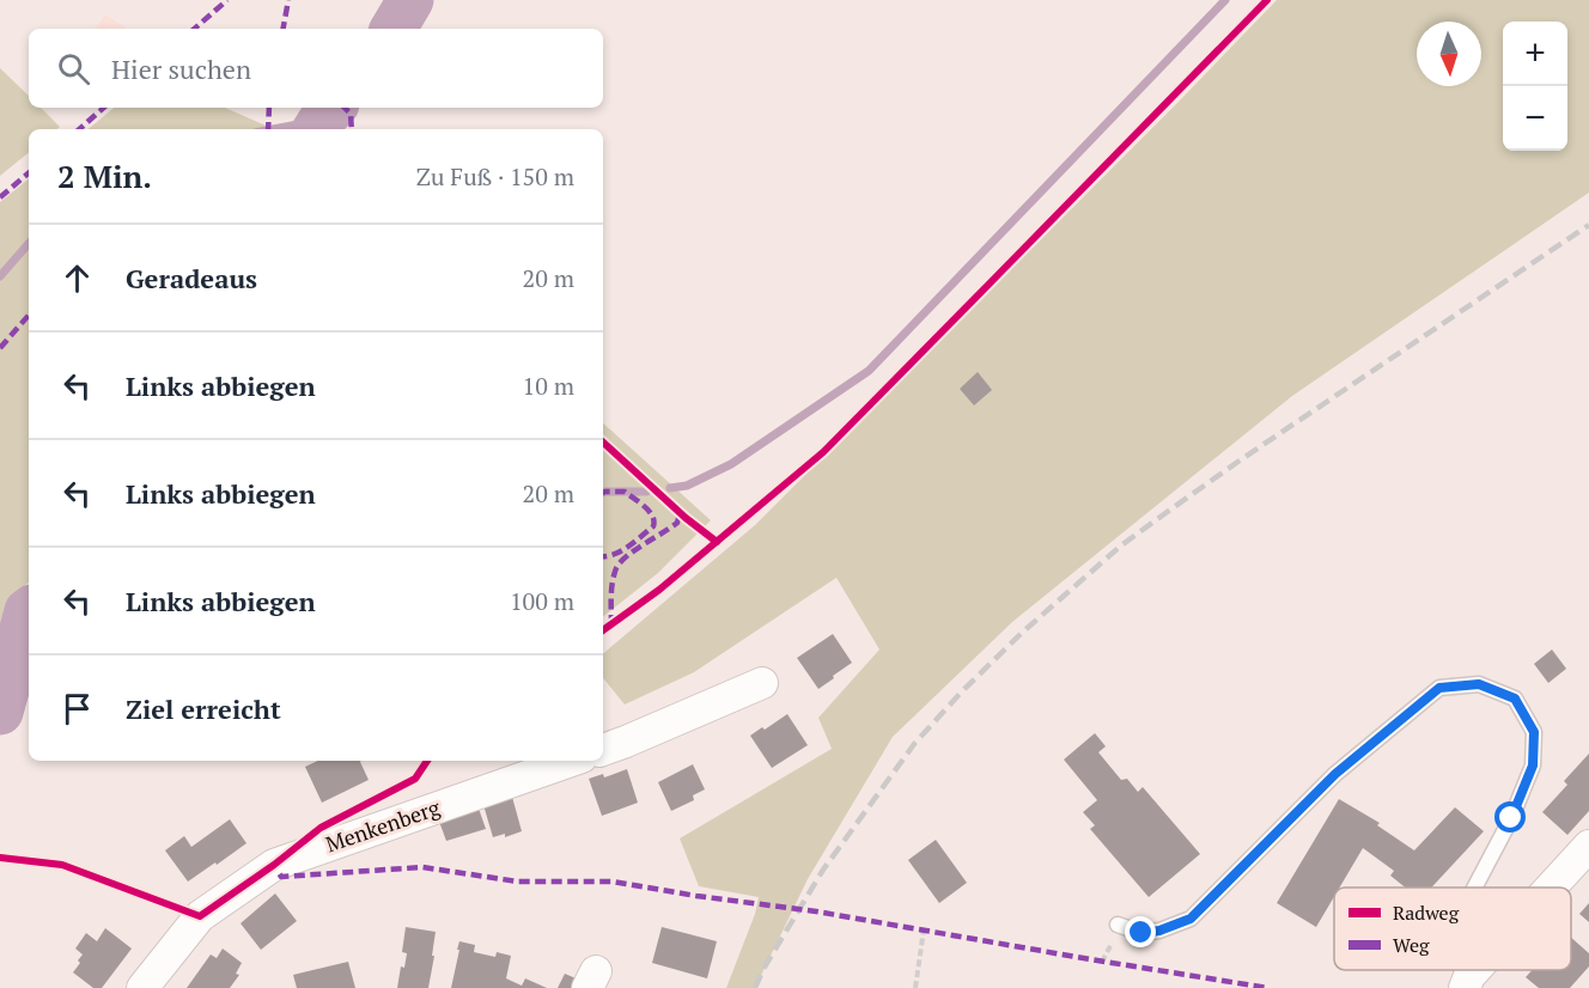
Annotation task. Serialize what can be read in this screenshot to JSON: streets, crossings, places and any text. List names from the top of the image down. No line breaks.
{"streets":{"street":["Menkenberg"]},"legend":["Radweg","Weg"],"north":"bottom","page":{"map_buttons":["+","−"],"search":"Hier suchen","heading":["2 Min.","Zu Fuß · 150 m"],"list":[["Geradeaus","20 m"],["Links abbiegen","10 m"],["Links abbiegen","20 m"],["Links abbiegen","100 m"],"Ziel erreicht"]}}
